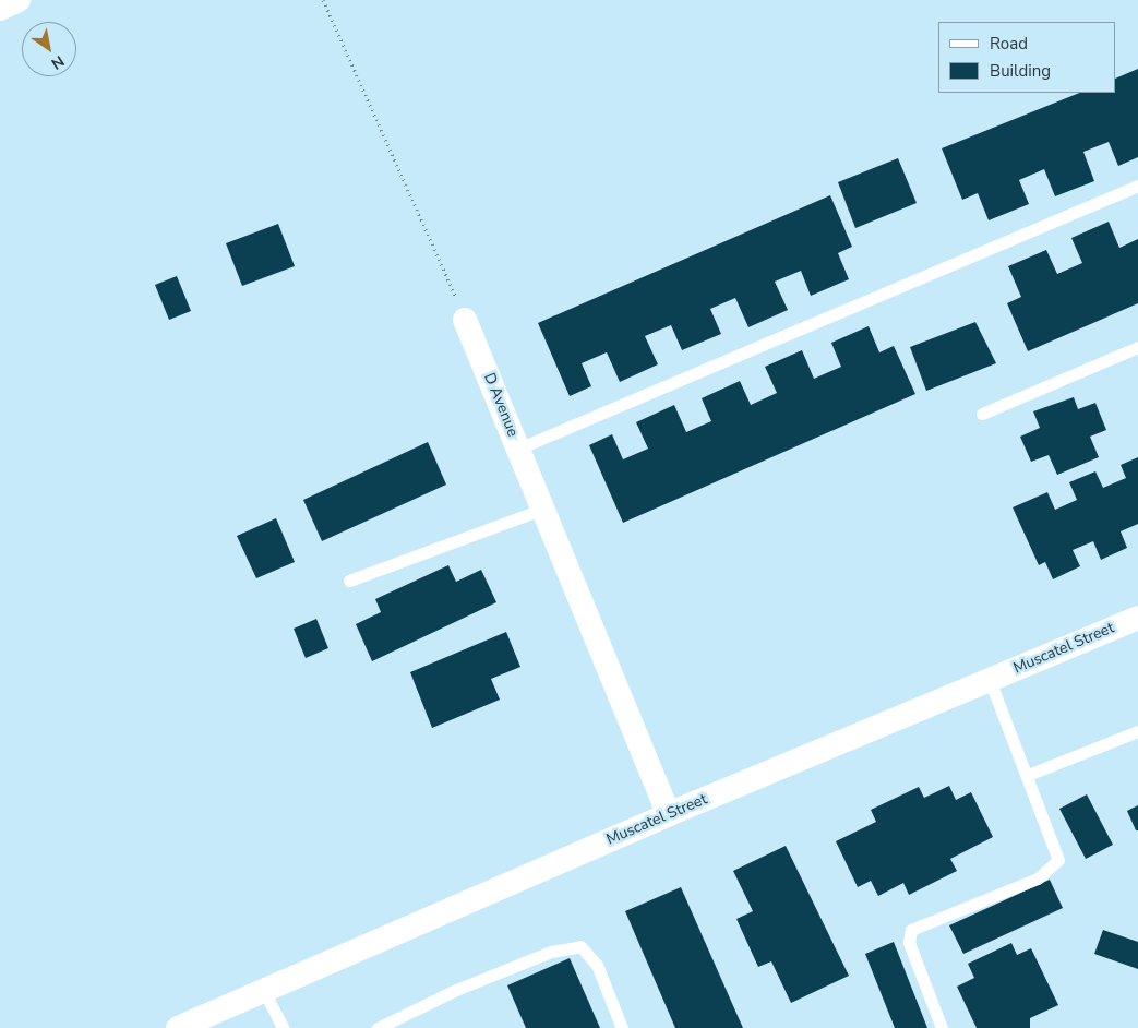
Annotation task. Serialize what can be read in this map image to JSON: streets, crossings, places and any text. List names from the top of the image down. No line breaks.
{"streets":{"street":["D Avenue","Muscatel Street"]},"crossings":[["D Avenue","Muscatel Street"]],"legend":["Road","Building"],"north":"bottom right"}
